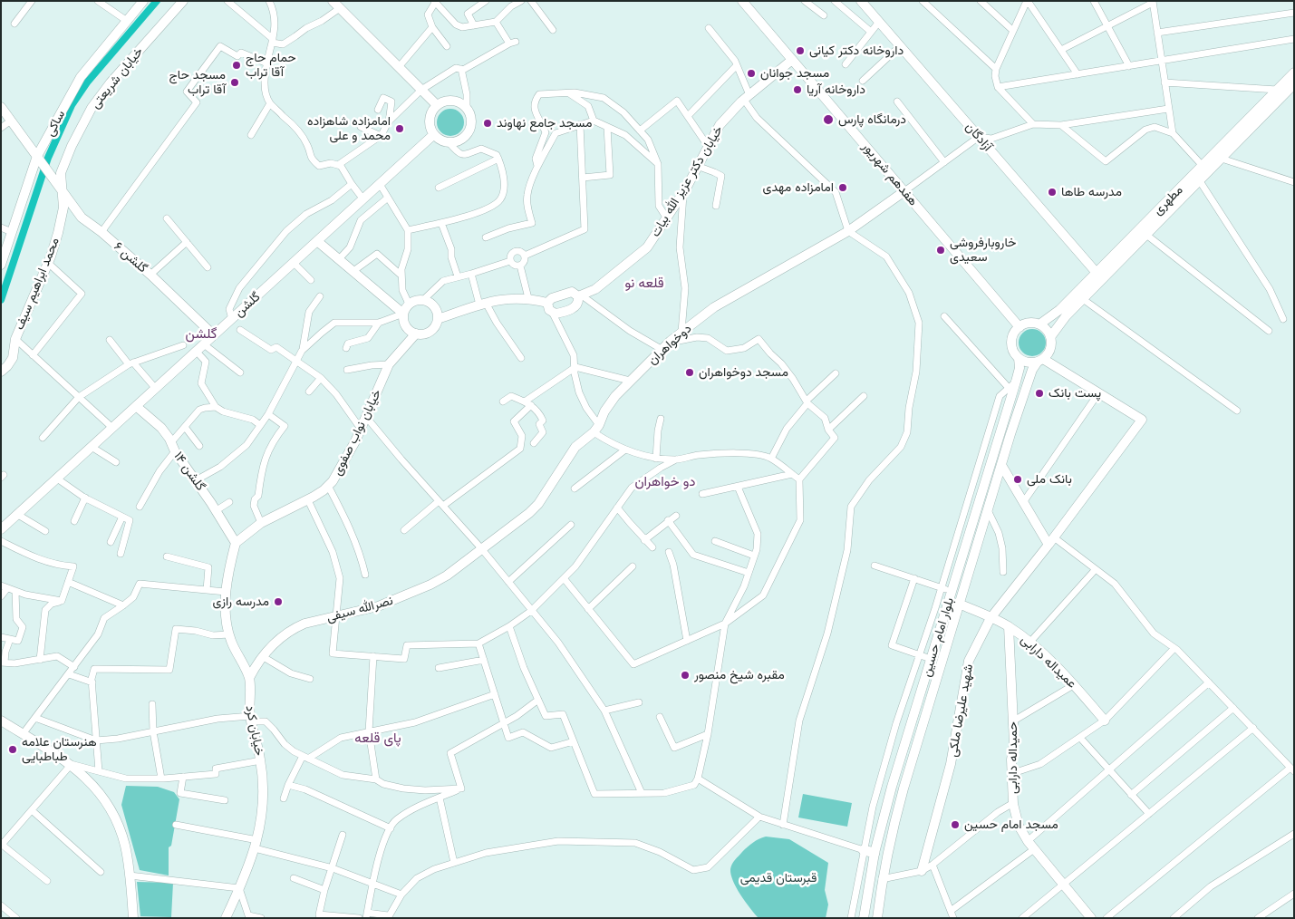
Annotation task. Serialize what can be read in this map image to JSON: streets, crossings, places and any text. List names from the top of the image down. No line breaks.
{"streets":{"street":["خیابان شریعتی","ساکی","آزادگان","هفدهم شهریور","خیابان دکتر عزیز الله بیات","مطهری","گلشن ۶","محمد ابراهیم سیف","گلشن","دوخواهران","خیابان نواب صفوی","گلشن ۱۴","نصرالله سیفی","بلوار امام حسین","عمیداله دارابی","شهید علیرضا ملکی","خیابان کرد","حمیداله دارابی"]},"crossings":[["خیابان شریعتی","گلشن ۶"],["خیابان شریعتی","محمد ابراهیم سیف"],["ساکی","گلشن ۶"],["آزادگان","مطهری"],["هفدهم شهریور","خیابان دکتر عزیز الله بیات"],["هفدهم شهریور","مطهری"],["هفدهم شهریور","دوخواهران"],["هفدهم شهریور","بلوار امام حسین"],["مطهری","بلوار امام حسین"],["گلشن ۶","محمد ابراهیم سیف"],["گلشن ۶","گلشن"],["گلشن","گلشن ۱۴"],["دوخواهران","نصرالله سیفی"],["خیابان نواب صفوی","گلشن ۱۴"],["خیابان نواب صفوی","خیابان کرد"],["گلشن ۱۴","خیابان کرد"],["نصرالله سیفی","خیابان کرد"],["بلوار امام حسین","عمیداله دارابی"],["عمیداله دارابی","شهید علیرضا ملکی"],["عمیداله دارابی","حمیداله دارابی"]],"districts":["قلعه نو","گلشن","دو خواهران","پای قلعه"],"parks":["قبرستان قدیمی"],"places":["داروخانه دکتر کیانی","حمام حاج آقا تراب","مسجد جوانان","مسجد حاج آقا تراب","داروخانه آریا","درمانگاه پارس","مسجد جامع نهاوند","امامزاده شاهزاده محمد و علی","امامزاده مهدی","مدرسه طاها","خاروبارفروشی سعیدی","مسجد دوخواهران","پست بانک","بانک ملی","مدرسه رازی","مقبره شیخ منصور","هنرستان علامه طباطبایی","مسجد امام حسین"]}
